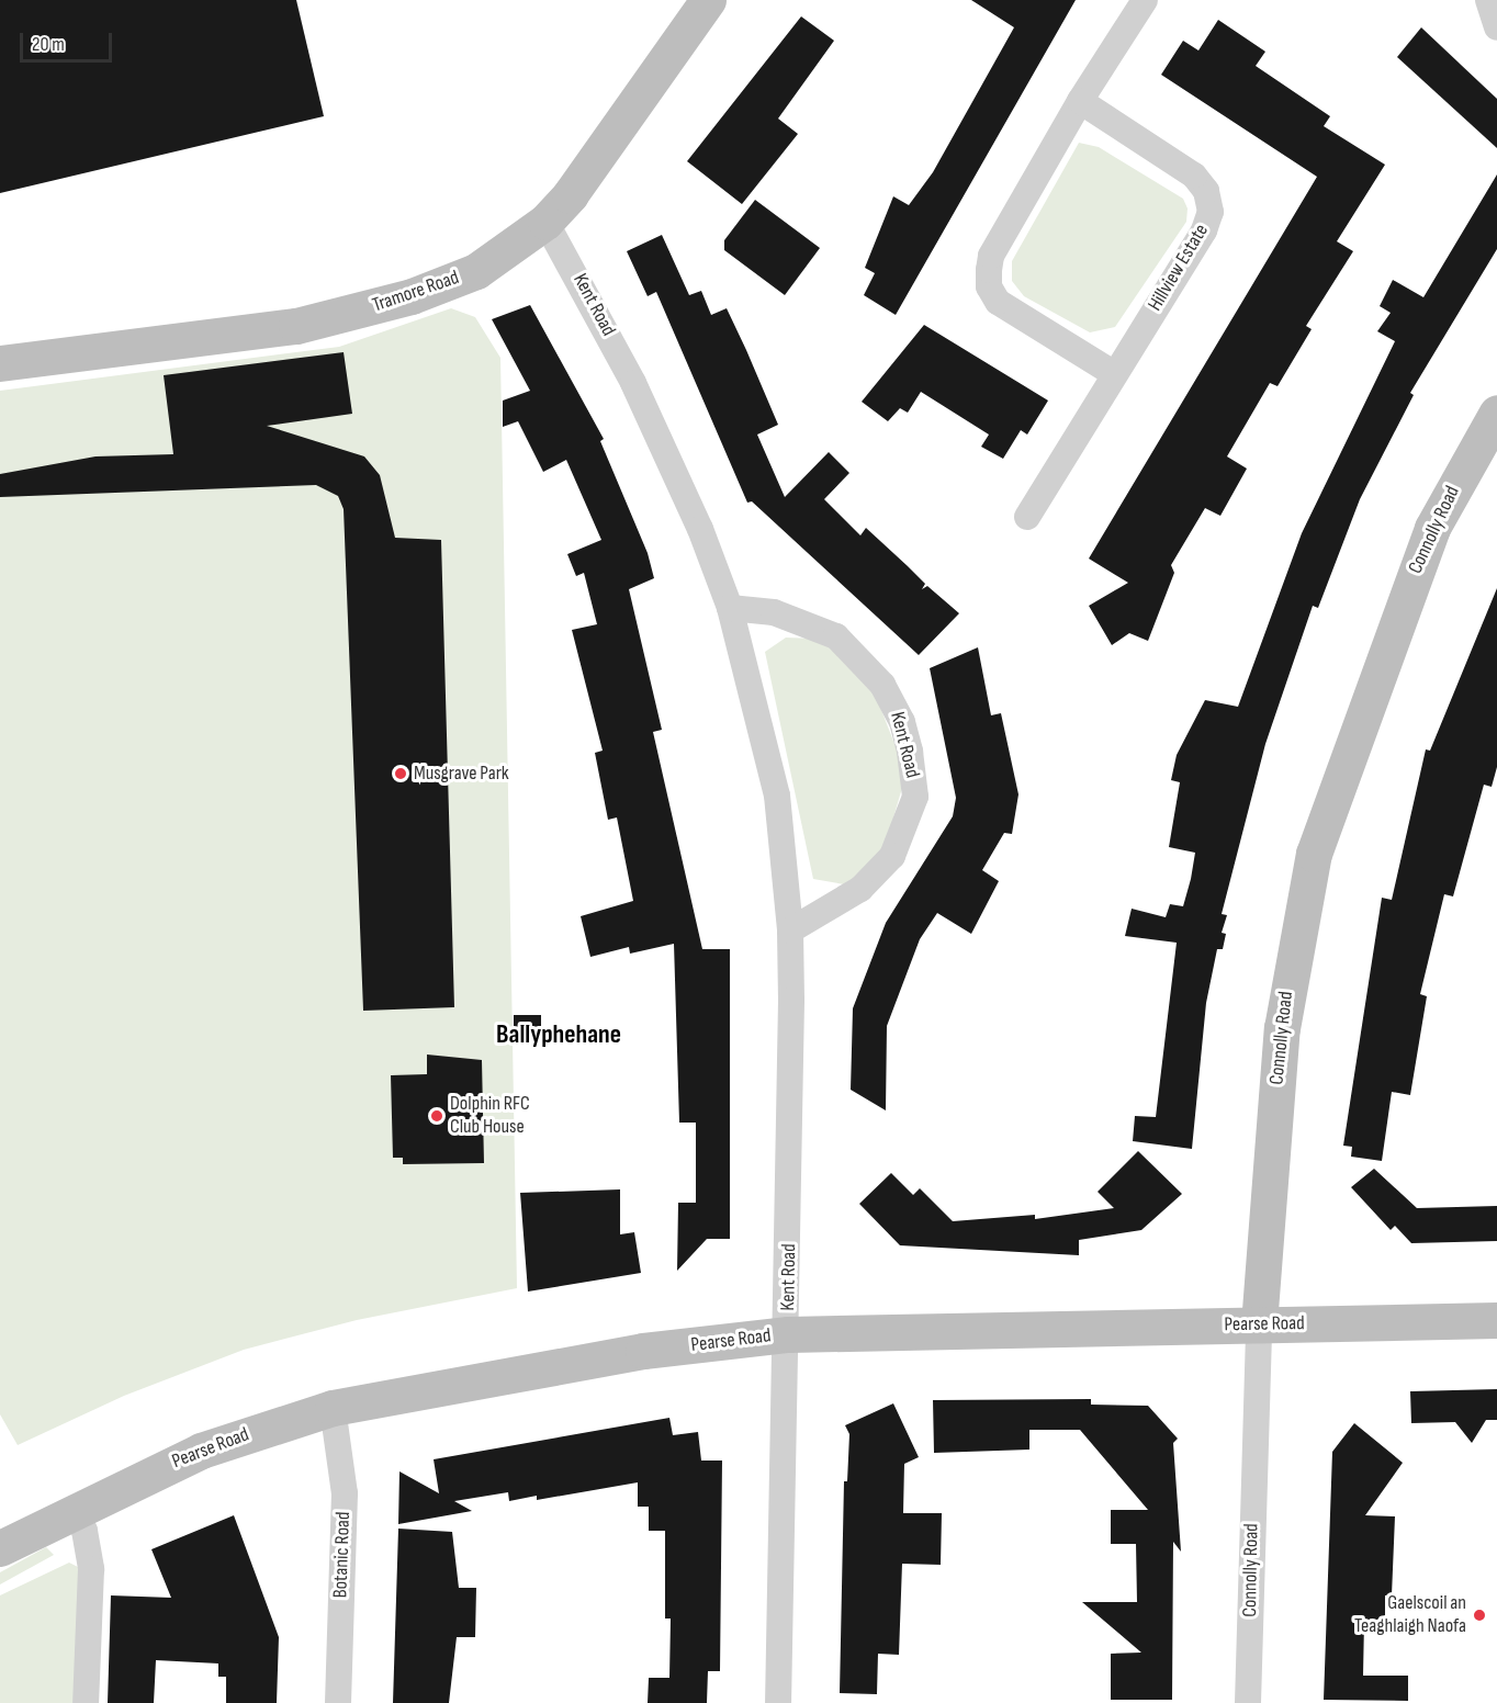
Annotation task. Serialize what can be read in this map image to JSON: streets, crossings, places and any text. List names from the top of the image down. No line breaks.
{"streets":{"street":["Hillview Estate","Tramore Road","Kent Road","Connolly Road","Pearse Road","Botanic Road"]},"crossings":[["Tramore Road","Kent Road"],["Kent Road","Pearse Road"],["Connolly Road","Pearse Road"],["Pearse Road","Botanic Road"]],"districts":["Ballyphehane"],"places":["Musgrave Park","Dolphin RFC Club House","Gaelscoil an Teaghlaigh Naofa"],"scale_bar":"20 m"}
